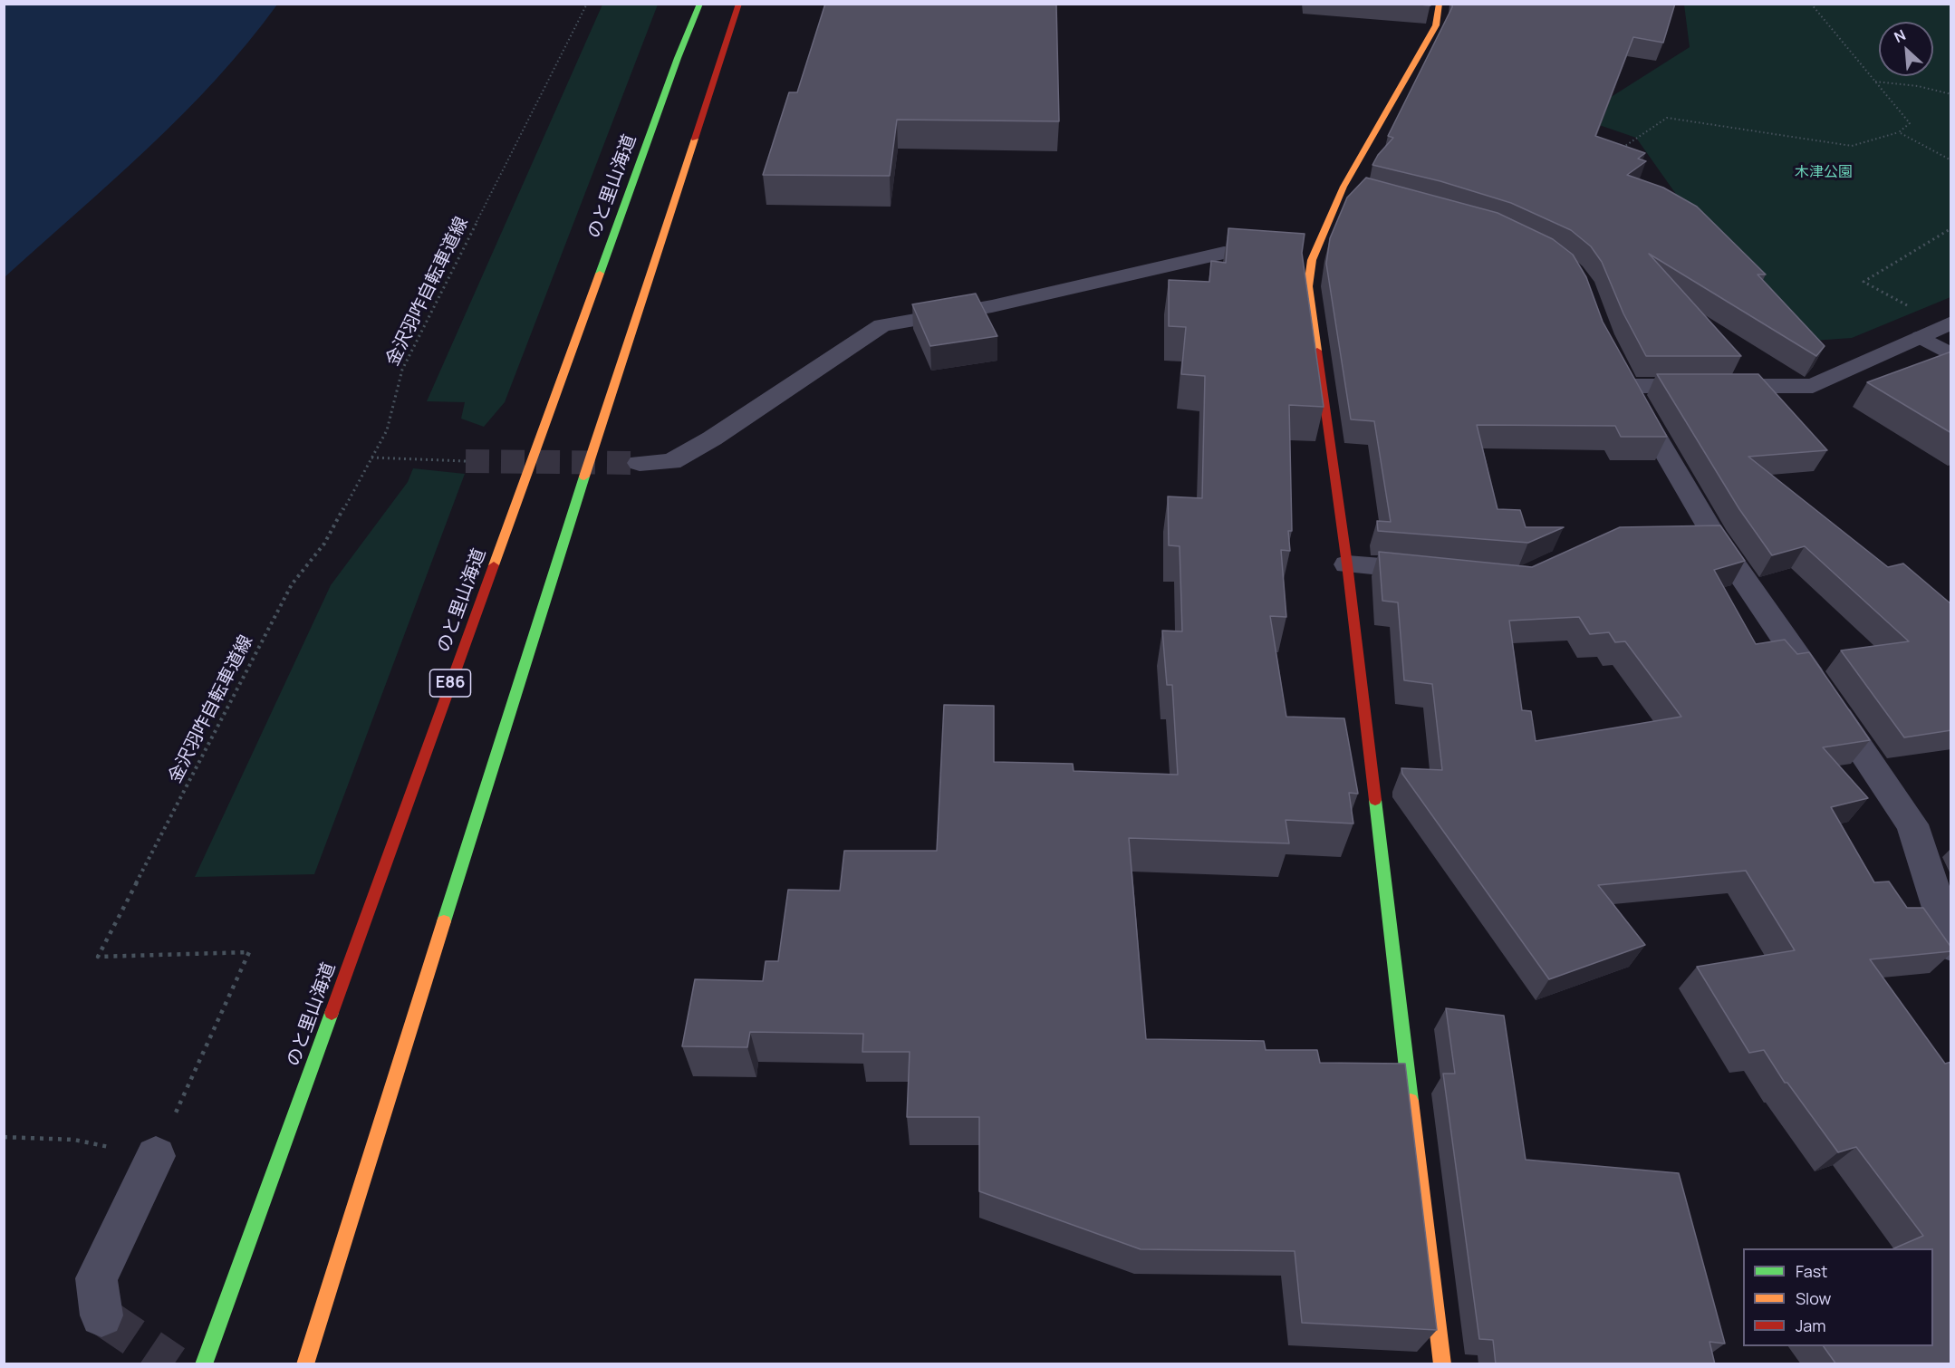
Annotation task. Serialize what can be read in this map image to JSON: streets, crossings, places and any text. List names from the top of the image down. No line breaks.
{"streets":{"main road":["のと里山海道","E86"],"path":["金沢羽咋自転車道線"]},"parks":["木津公園"],"legend":["Fast","Slow","Jam"],"north":"top left"}
